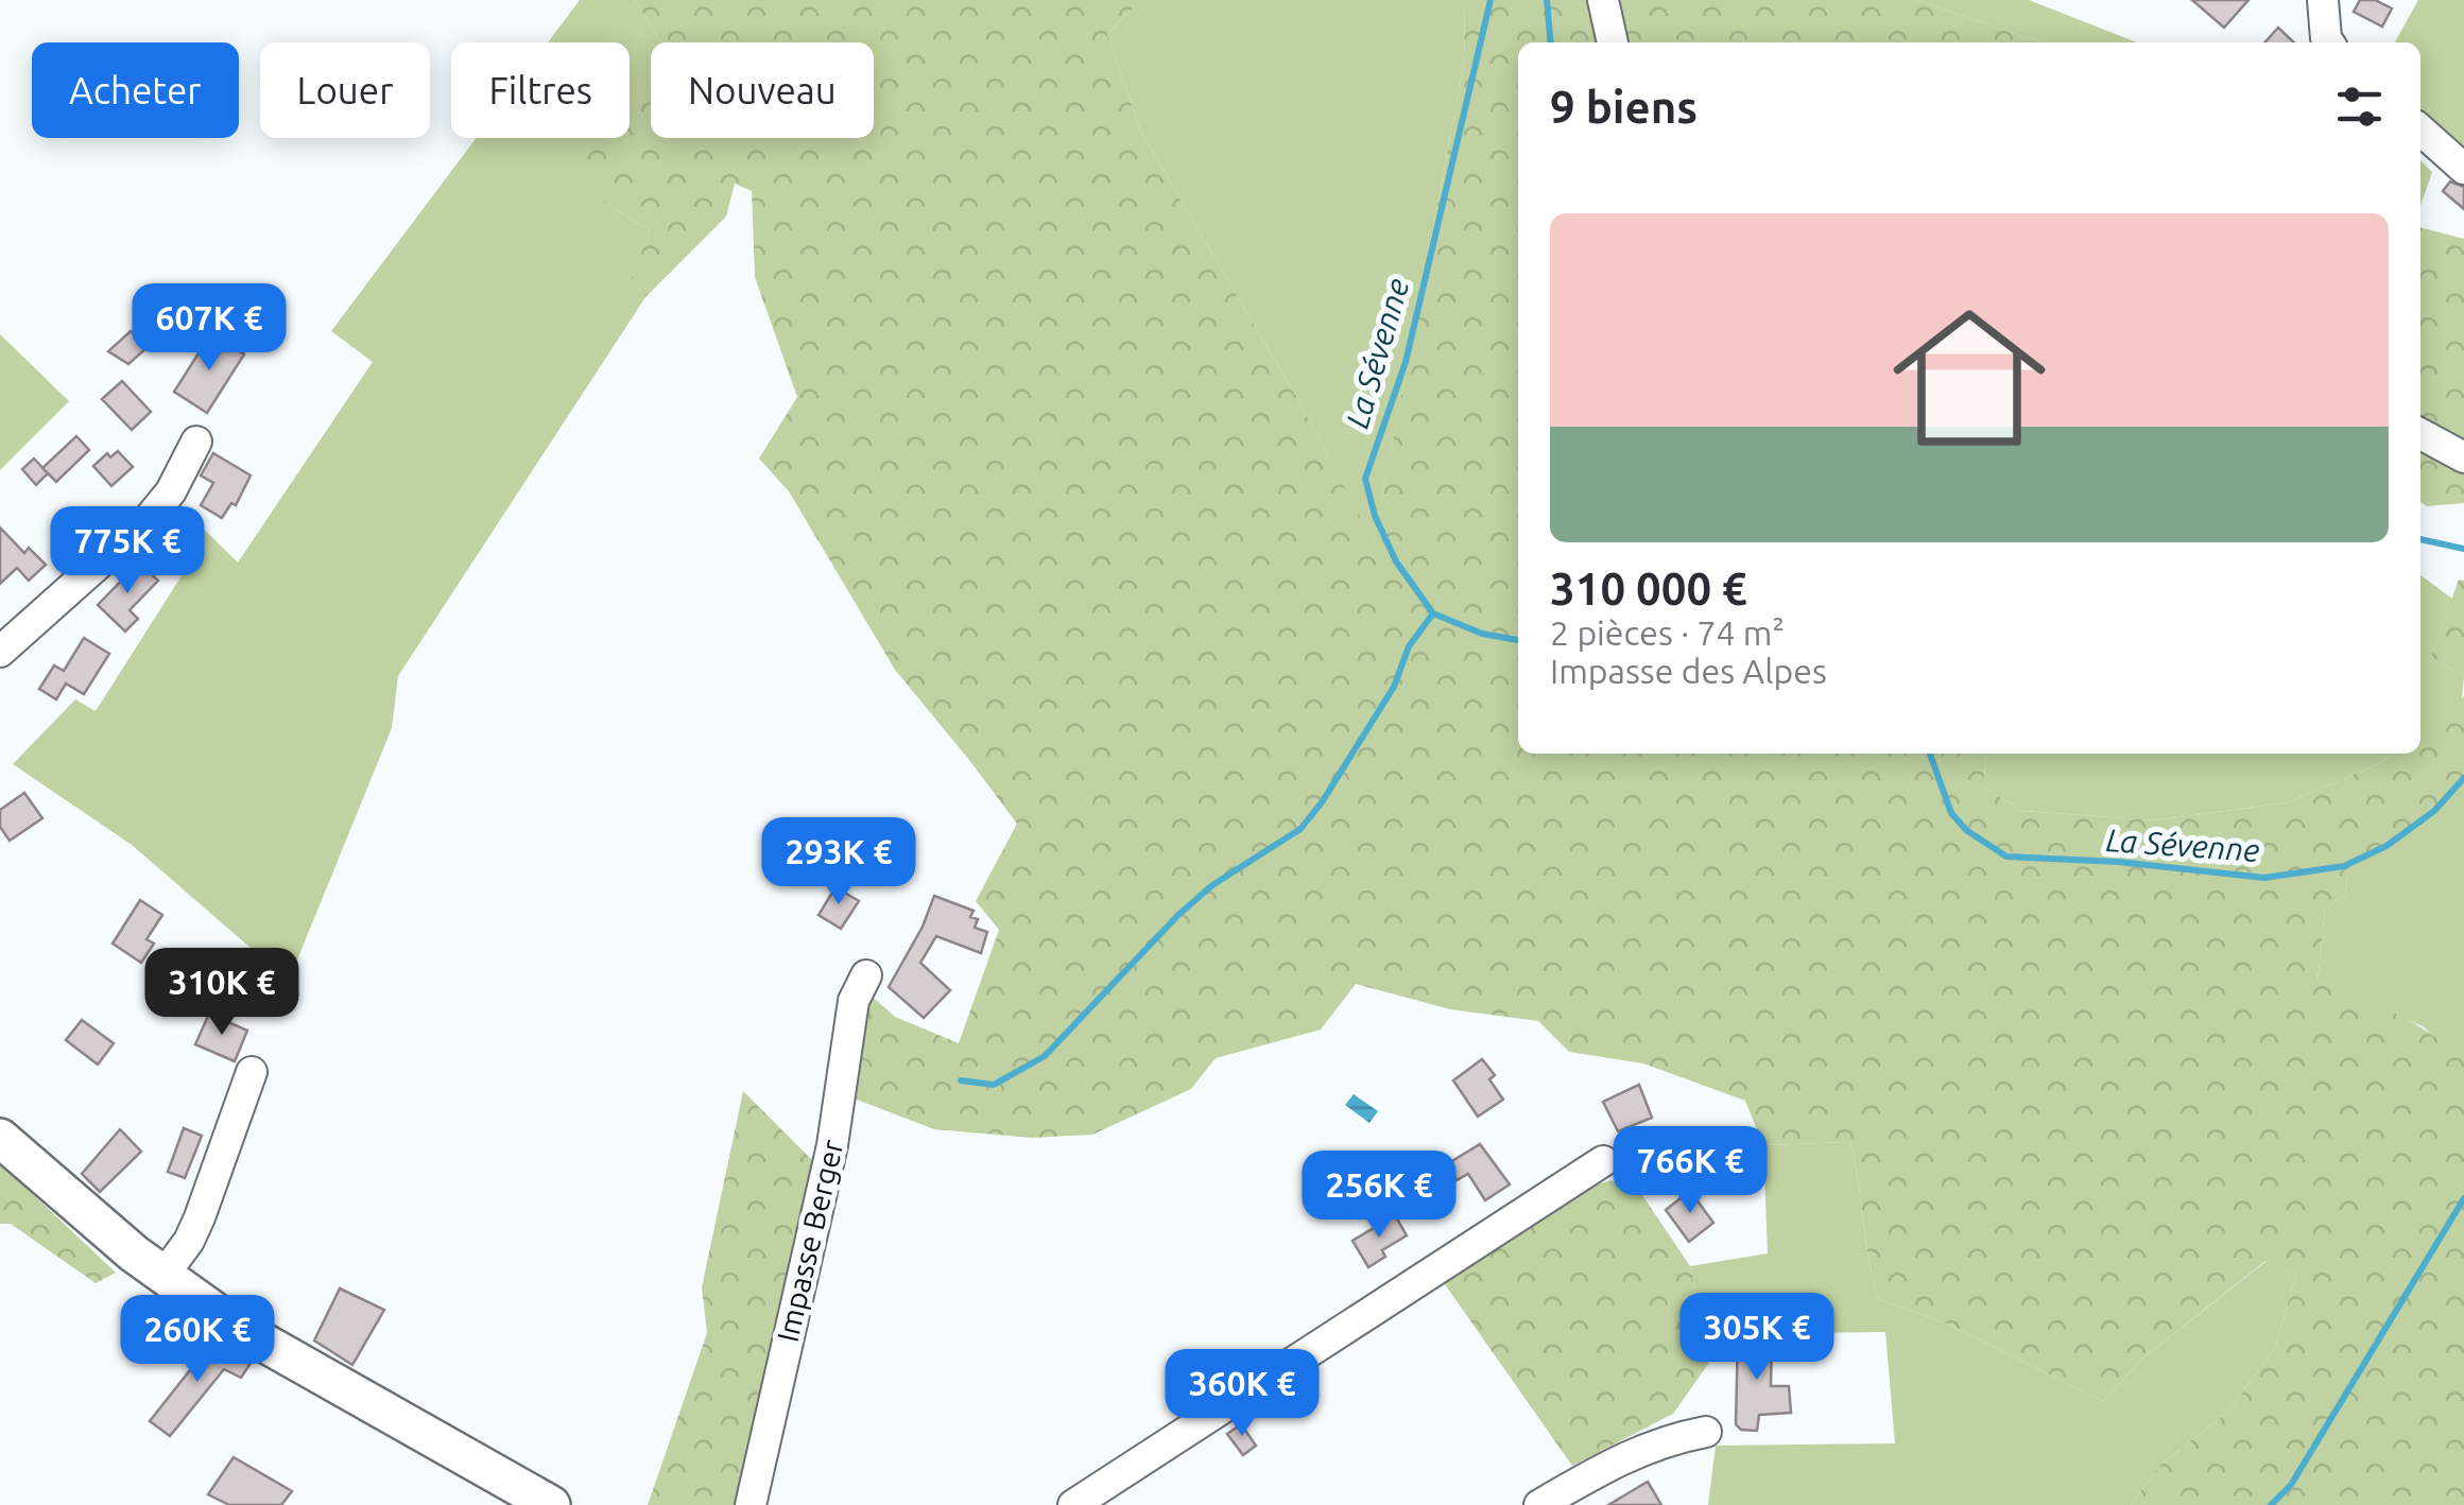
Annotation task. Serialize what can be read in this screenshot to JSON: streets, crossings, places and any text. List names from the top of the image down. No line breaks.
{"streets":{"street":["Impasse Berger"]},"water":["La Sévenne"],"page":{"chip":["Acheter","Louer","Filtres","Nouveau"],"heading":"9 biens","list":[{"name":"310 000 €","note":"2 pièces · 74 m² · Impasse des Alpes"}],"price":["607K €","775K €","293K €","310K €","766K €","256K €","305K €","260K €","360K €"]}}
